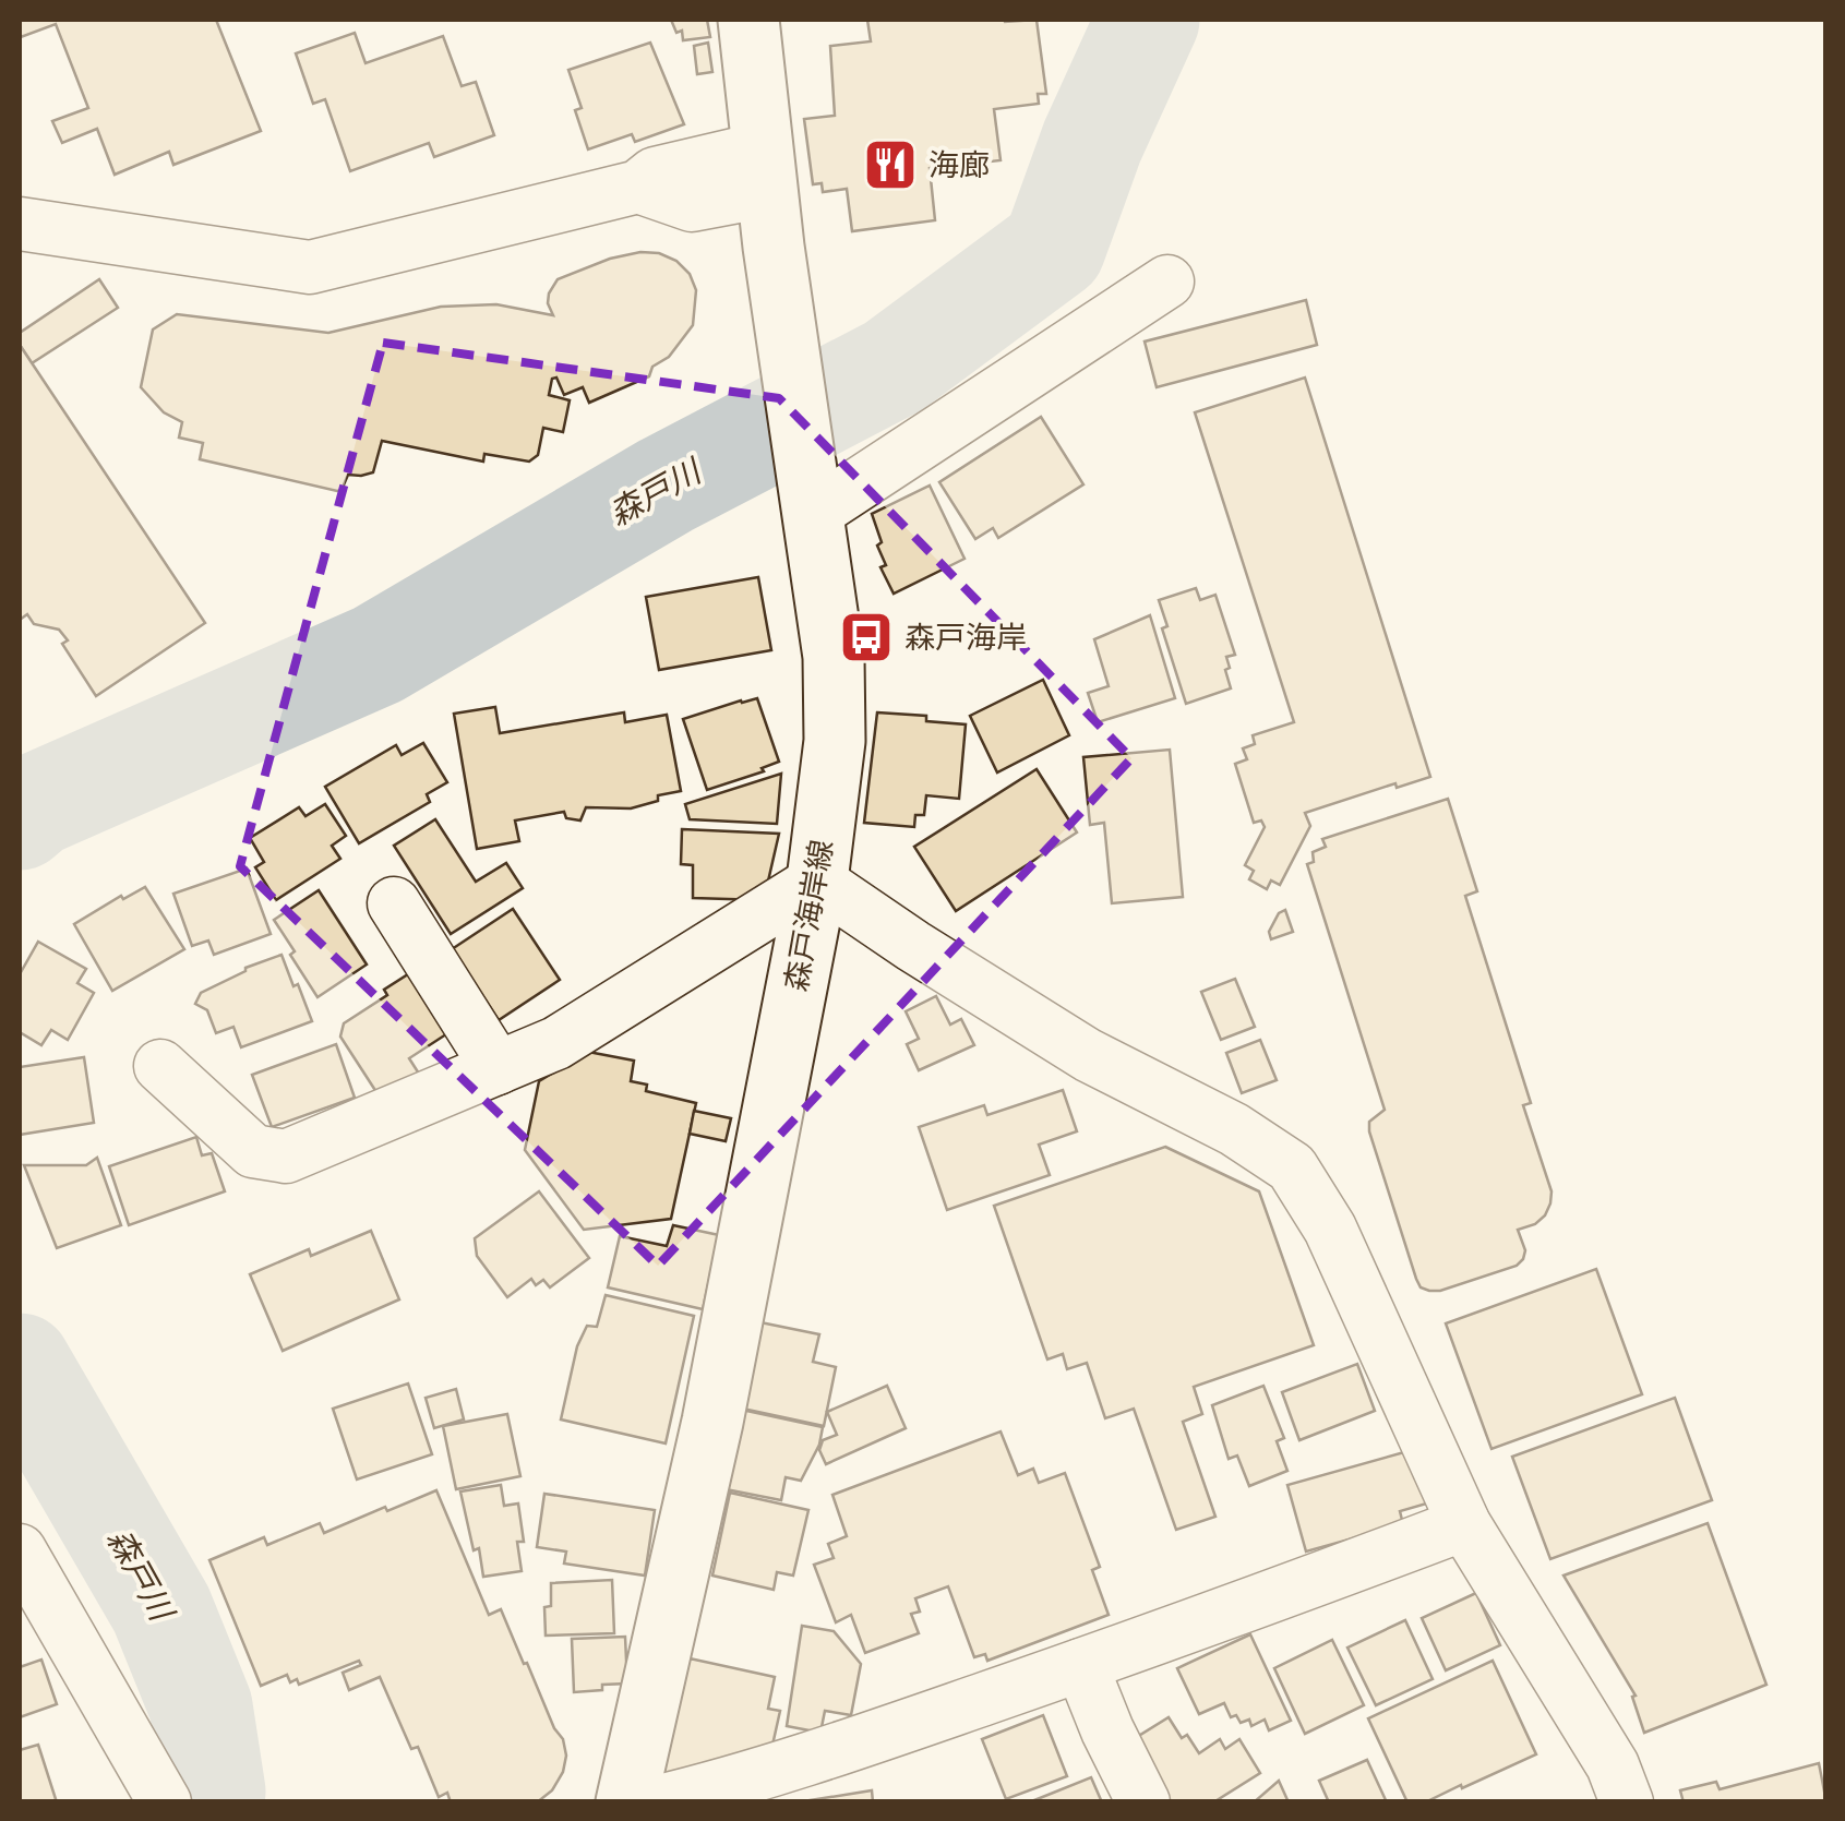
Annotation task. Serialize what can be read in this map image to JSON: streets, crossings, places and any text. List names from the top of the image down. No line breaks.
{"streets":{"main road":["森戸海岸線"]},"water":["森戸川"],"places":{"restaurant":["海廊"],"bus stop":["森戸海岸"]}}
